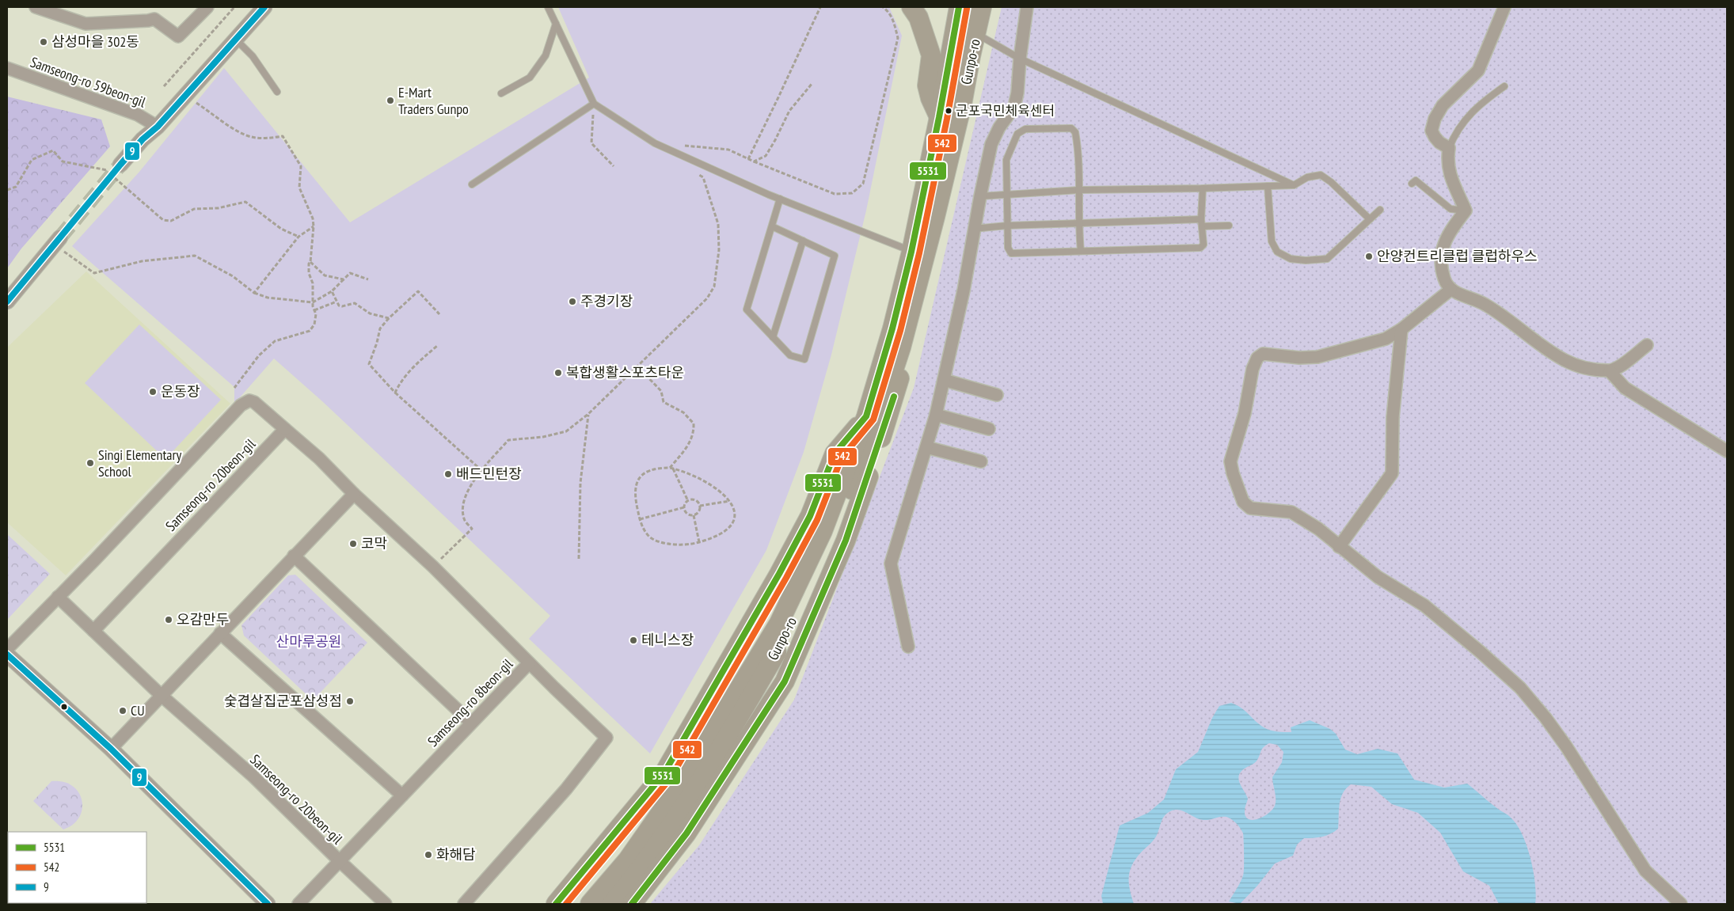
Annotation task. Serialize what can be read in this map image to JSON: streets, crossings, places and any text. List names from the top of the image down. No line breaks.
{"streets":{"main road":["Gunpo-ro"],"street":["Samseong-ro 59beon-gil","Samseong-ro 20beon-gil","Samseong-ro 8beon-gil"]},"crossings":[["Samseong-ro 20beon-gil","Samseong-ro 8beon-gil"]],"parks":["산마루공원"],"places":["삼성마을 302동","E-Mart Traders Gunpo","군포국민체육센터","안양컨트리클럽 클럽하우스","주경기장","복합생활스포츠타운","운동장","Singi Elementary School","배드민턴장","코막","오감만두","테니스장","숯겹살집군포삼성점","CU","화해담"],"lines":["transit line 5531","transit line 9","transit line 542"],"legend":["5531","542","9"]}
